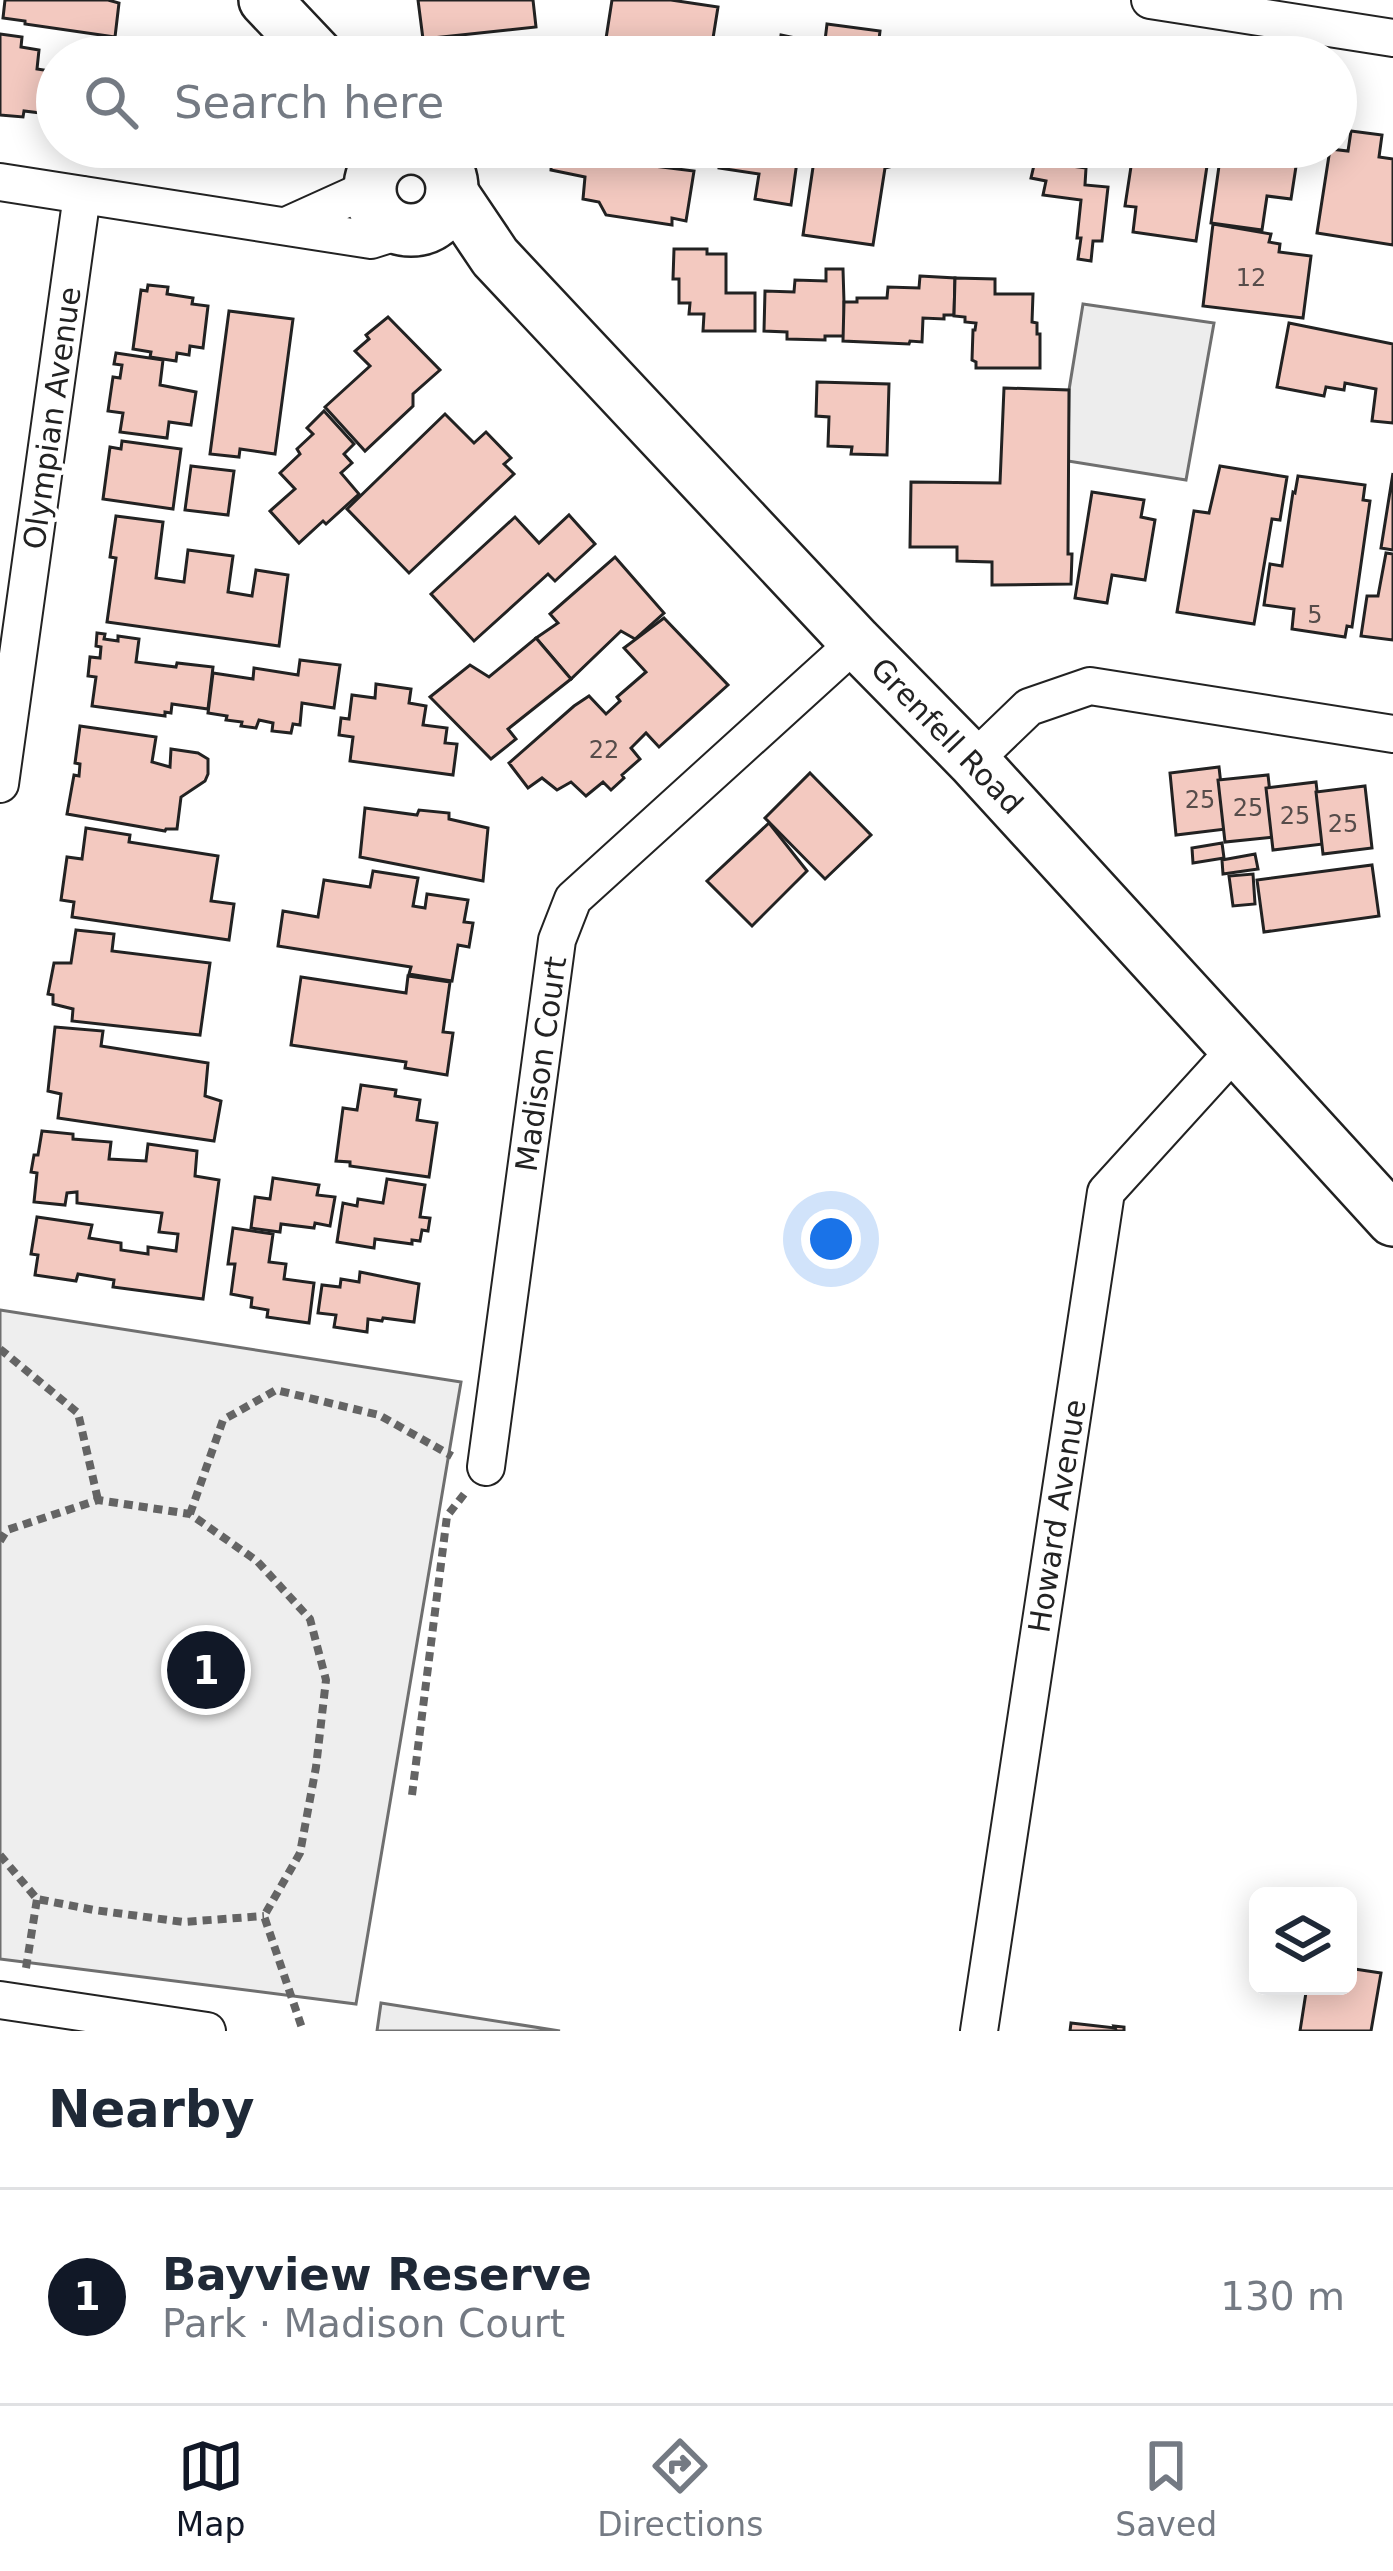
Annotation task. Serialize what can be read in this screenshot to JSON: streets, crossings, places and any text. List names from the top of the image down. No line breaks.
{"streets":{"street":["Olympian Avenue","Grenfell Road","Madison Court","Howard Avenue"]},"crossings":[["Grenfell Road","Madison Court"],["Grenfell Road","Howard Avenue"]],"house_numbers":["12","5","22","25","25","25","25"],"page":{"search":"Search here","pins":"1","heading":"Nearby","list":[{"mark":"1","name":"Bayview Reserve","note":"Park · Madison Court","value":"130 m"}],"nav":["Map","Directions","Saved"]}}
